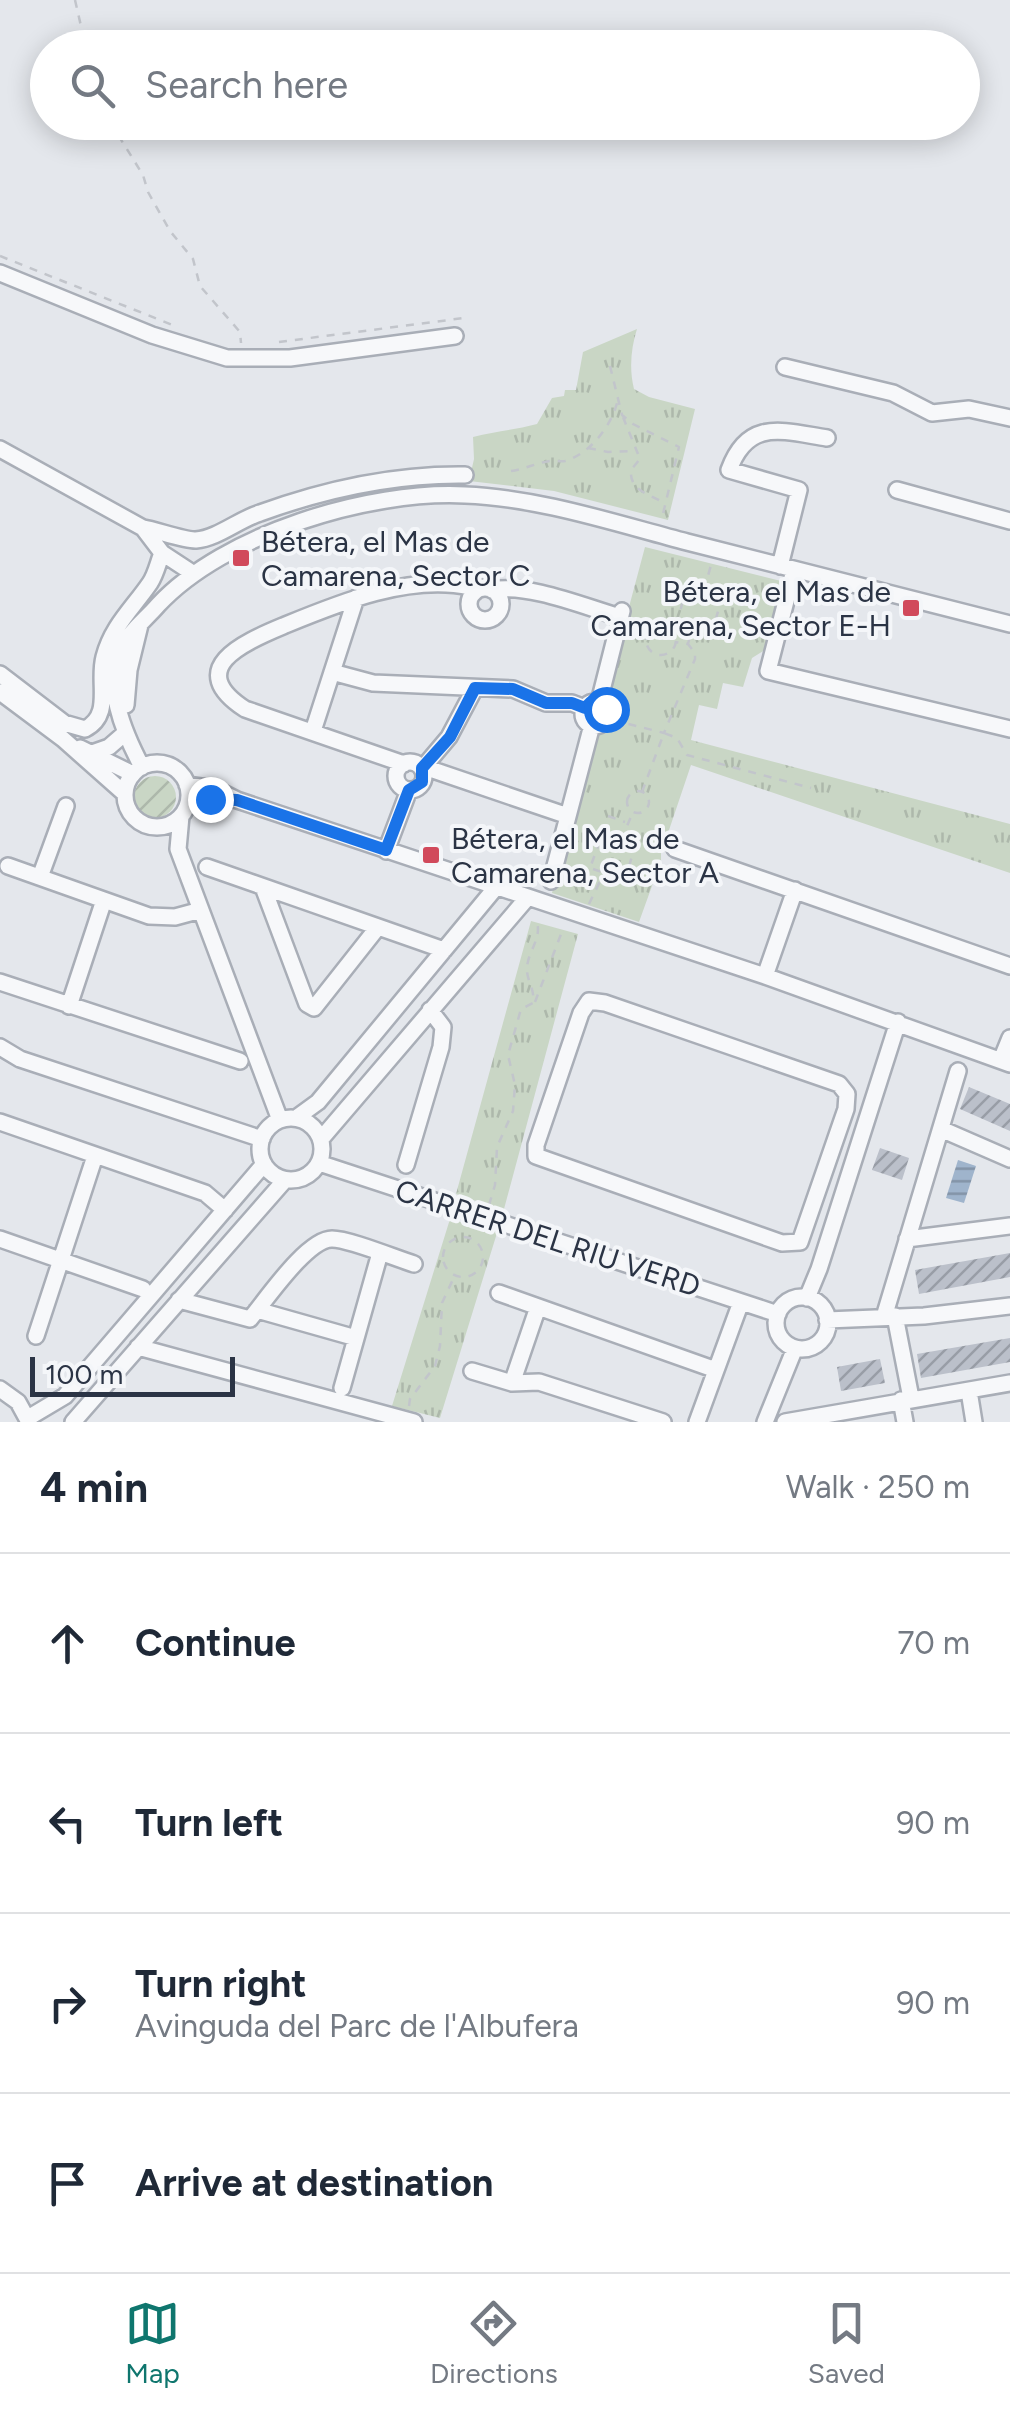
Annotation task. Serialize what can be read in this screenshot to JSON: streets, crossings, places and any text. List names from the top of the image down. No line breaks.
{"streets":{"street":["CARRER DEL RIU VERD"]},"places":{"transit":["Bétera, el Mas de Camarena, Sector C","Bétera, el Mas de Camarena, Sector E-H","Bétera, el Mas de Camarena, Sector A"]},"scale_bar":"100 m","page":{"search":"Search here","scale":"100 m","heading":["4 min","Walk · 250 m"],"list":[["Continue","70 m"],["Turn left","90 m"],["Turn right","Avinguda del Parc de l'Albufera","90 m"],"Arrive at destination"],"nav":["Map","Directions","Saved"]}}
